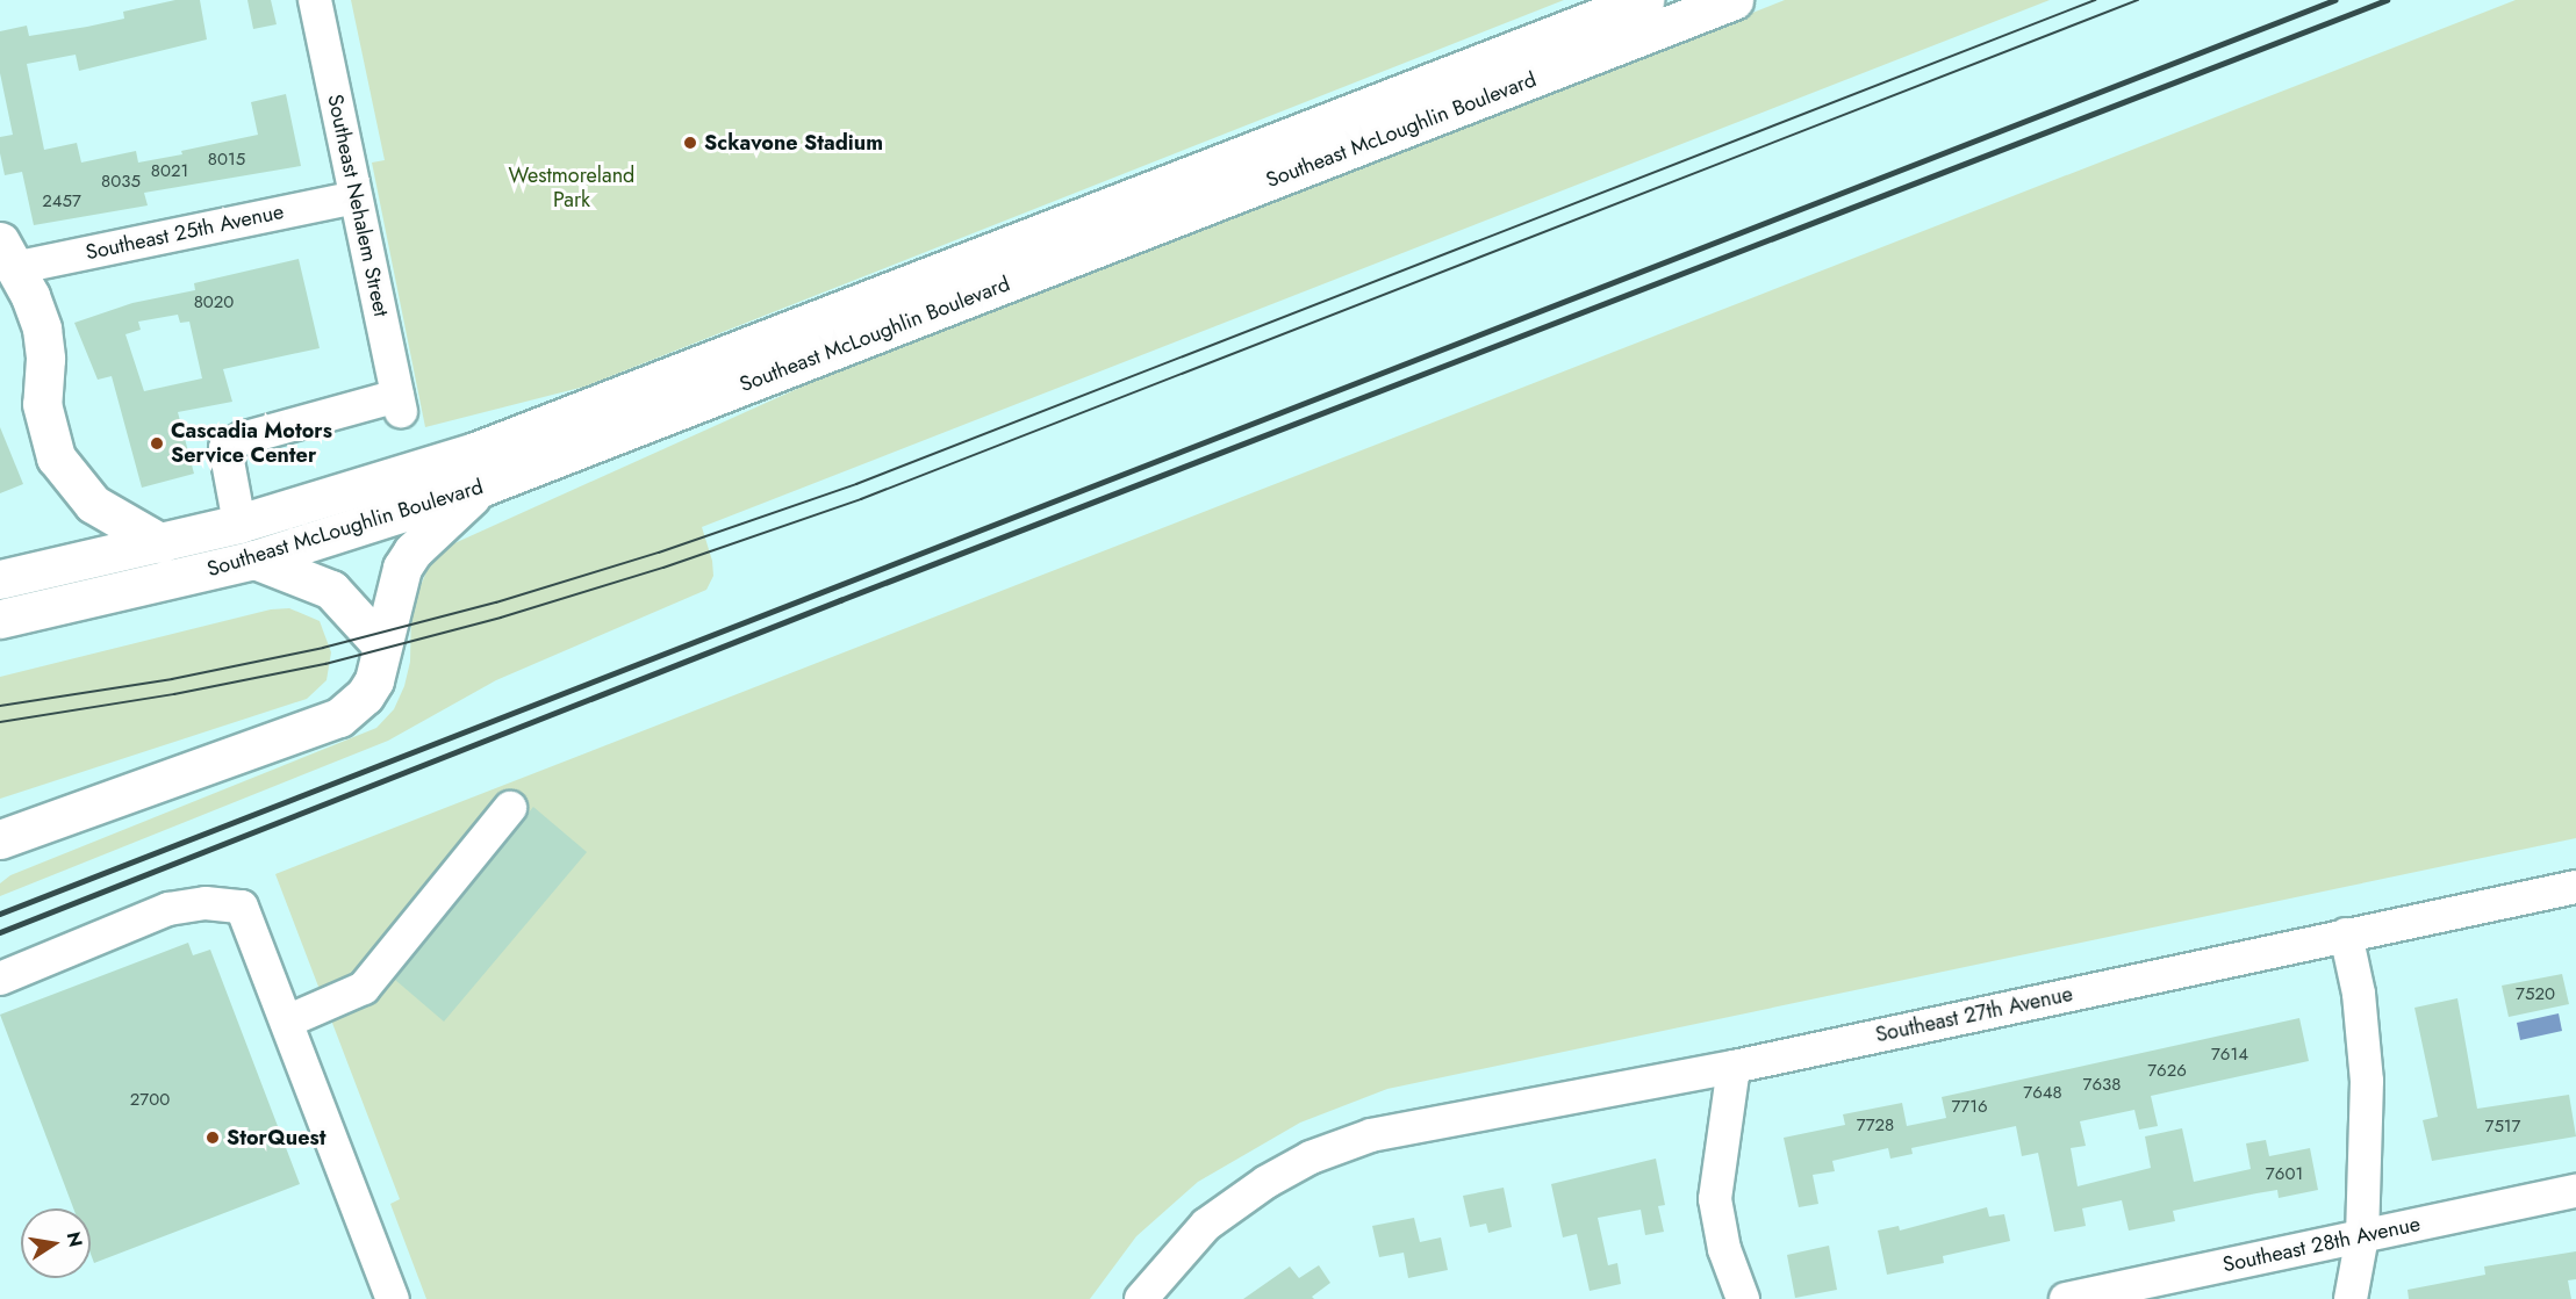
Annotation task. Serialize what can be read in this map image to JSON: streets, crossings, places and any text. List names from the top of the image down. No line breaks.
{"streets":{"main road":["Southeast McLoughlin Boulevard"],"street":["Southeast Nehalem Street","Southeast 25th Avenue","Southeast 27th Avenue","Southeast 28th Avenue"]},"crossings":[["Southeast McLoughlin Boulevard","Southeast Nehalem Street"],["Southeast Nehalem Street","Southeast 25th Avenue"]],"parks":["Westmoreland Park"],"places":["Sckavone Stadium","Cascadia Motors Service Center","StorQuest"],"house_numbers":["8015","8021","8035","2457","8020","7520","7614","7626","7638","7648","2700","7716","7728","7517","7601"],"north":"right"}
